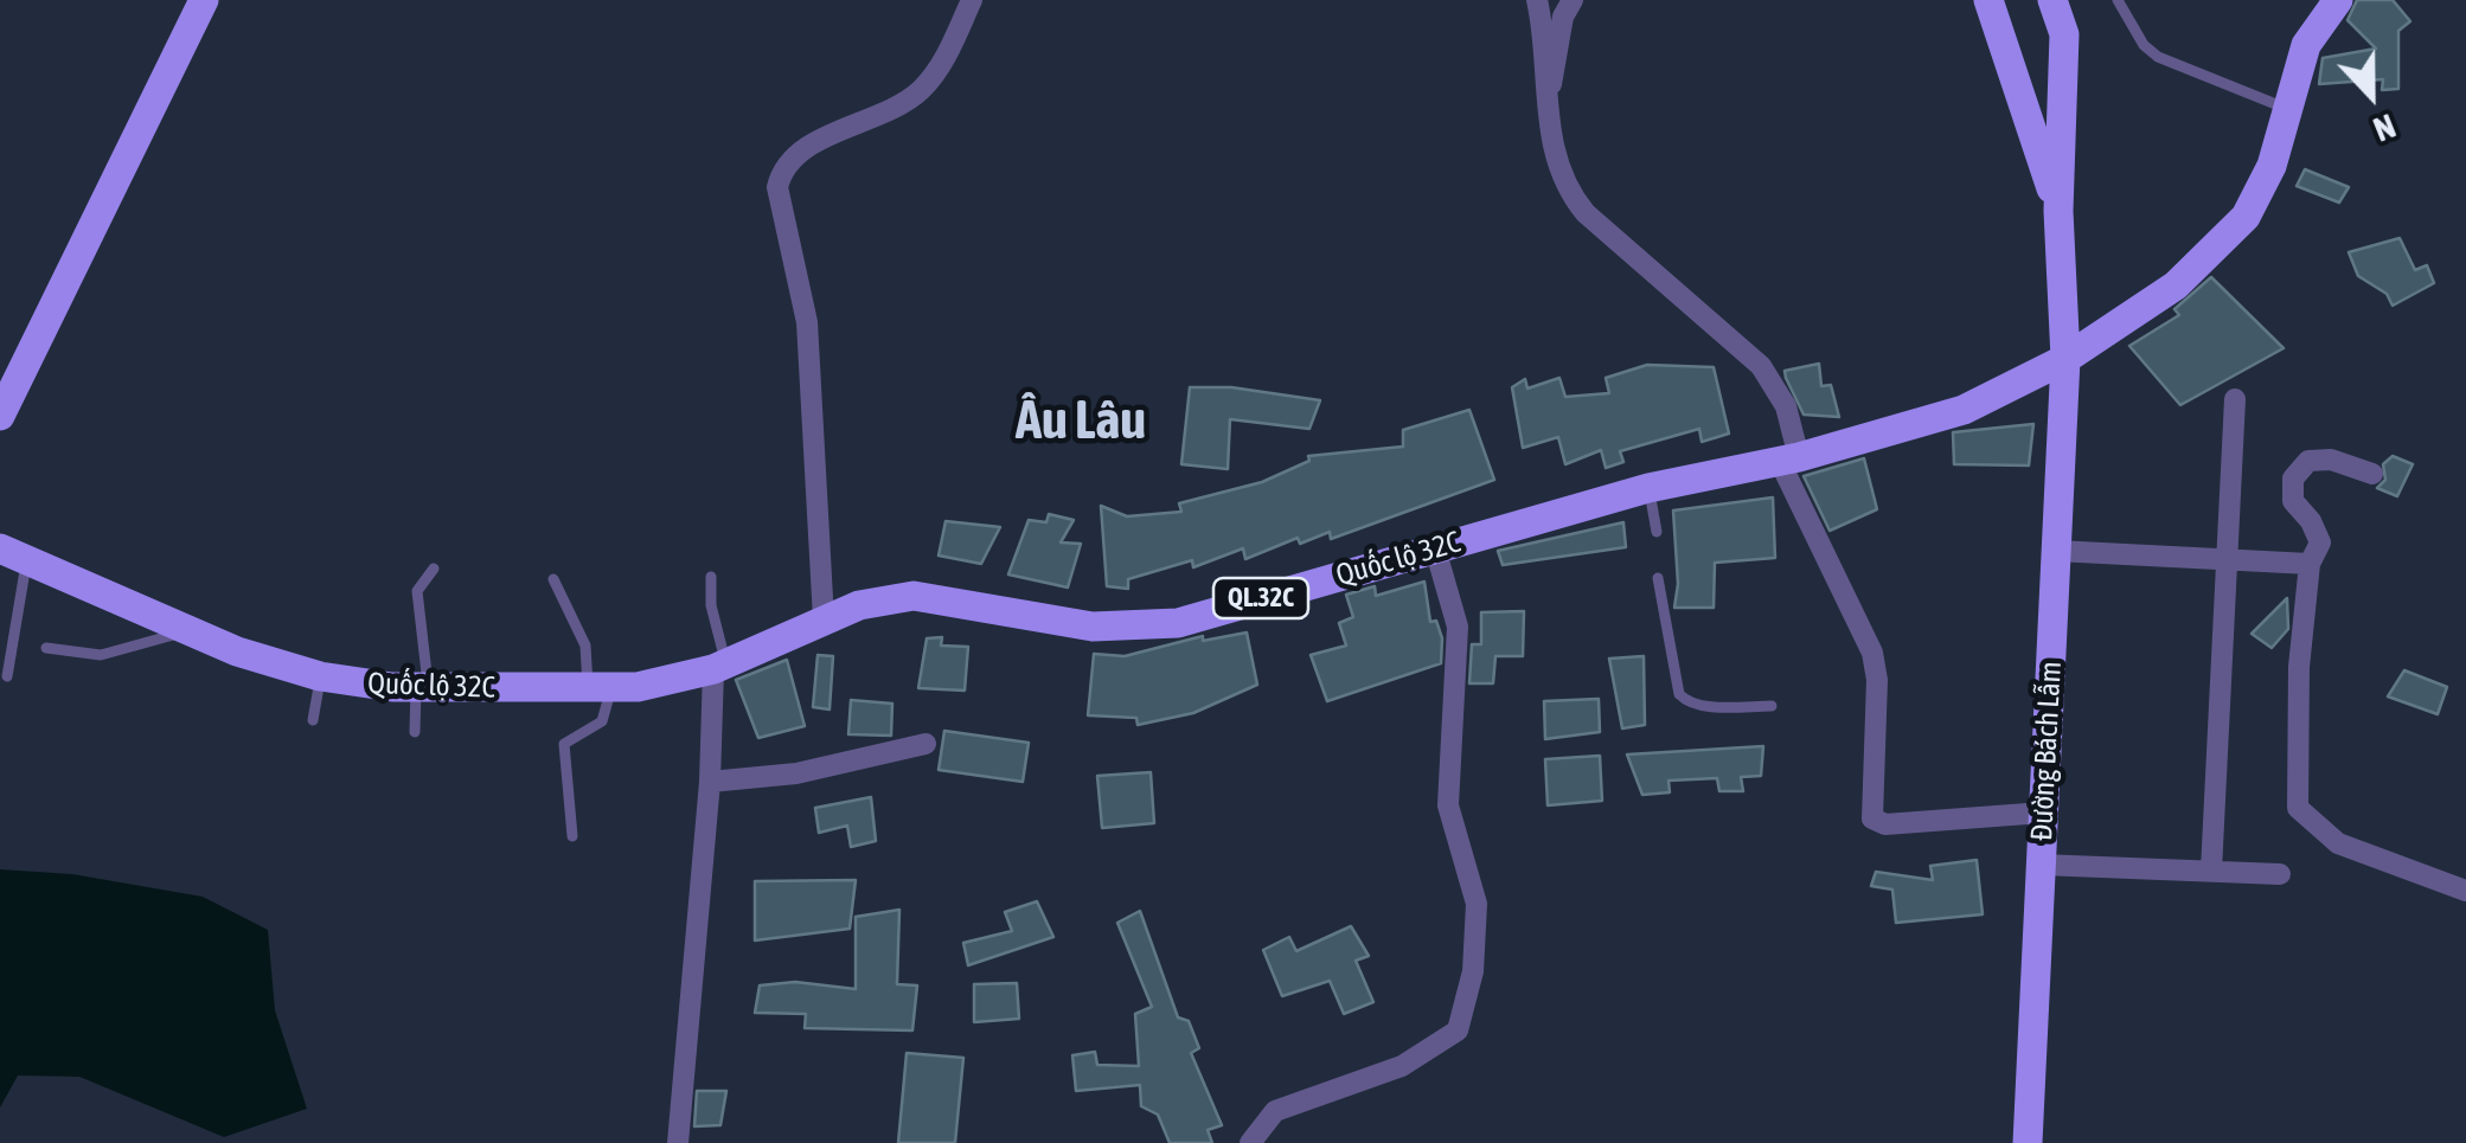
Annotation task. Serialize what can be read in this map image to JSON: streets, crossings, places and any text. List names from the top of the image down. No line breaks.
{"streets":{"main road":["Quốc lộ 32C","QL.32C","Đường Bách Lẫm"]},"crossings":[["Quốc lộ 32C","Đường Bách Lẫm"]],"districts":["Âu Lâu"],"north":"bottom"}
